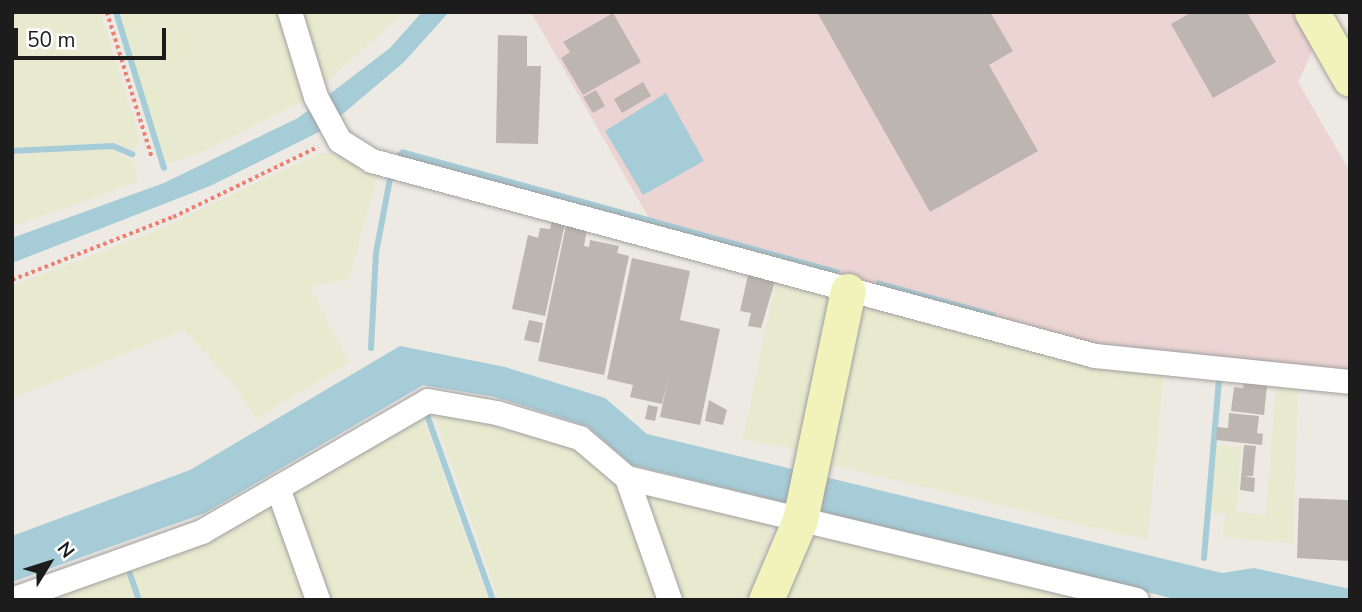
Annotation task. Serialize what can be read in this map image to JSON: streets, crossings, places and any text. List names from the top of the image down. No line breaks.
{"scale_bar":"50 m","north":"top right"}
